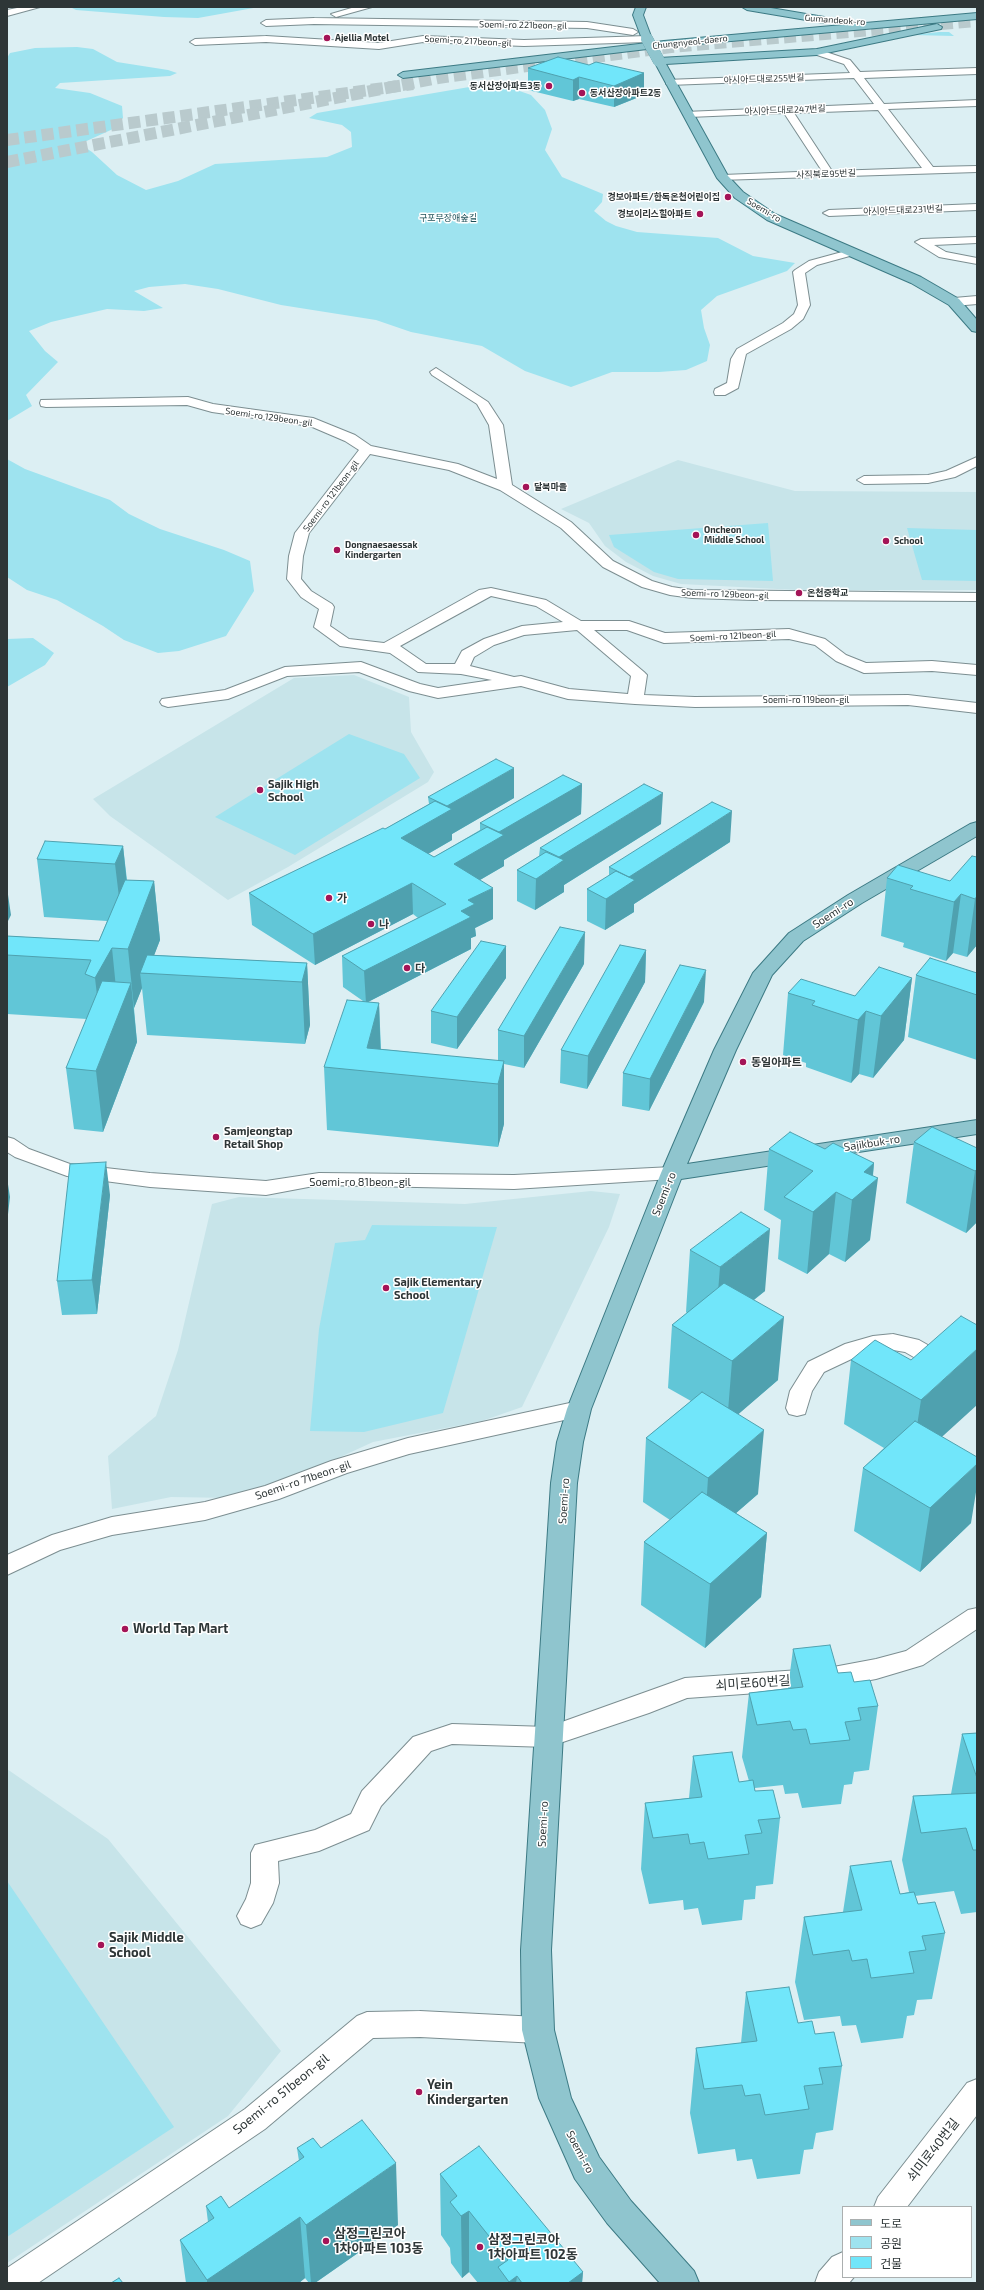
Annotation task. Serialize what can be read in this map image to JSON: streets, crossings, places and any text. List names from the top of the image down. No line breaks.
{"streets":{"main road":["Gumandeok-ro","Chungnyeol-daero","Soemi-ro","Sajikbuk-ro"],"street":["Soemi-ro 221beon-gil","Soemi-ro 217beon-gil","아시아드대로255번길","아시아드대로247번길","사직북로95번길","아시아드대로231번길","Soemi-ro 129beon-gil","Soemi-ro 121beon-gil","Soemi-ro 119beon-gil","Soemi-ro 81beon-gil","Soemi-ro 71beon-gil","쇠미로60번길","Soemi-ro 51beon-gil","쇠미로40번길"]},"crossings":[["Gumandeok-ro","Chungnyeol-daero"],["Soemi-ro 221beon-gil","Soemi-ro 217beon-gil"],["Soemi-ro 221beon-gil","Soemi-ro"],["Soemi-ro 217beon-gil","Soemi-ro"],["아시아드대로255번길","Soemi-ro"],["아시아드대로247번길","Soemi-ro"],["사직북로95번길","Soemi-ro"],["Soemi-ro","Sajikbuk-ro"],["Soemi-ro","Soemi-ro 81beon-gil"],["Soemi-ro","Soemi-ro 71beon-gil"],["Soemi-ro","쇠미로60번길"],["Soemi-ro","Soemi-ro 51beon-gil"],["Soemi-ro 129beon-gil","Soemi-ro 121beon-gil"],["Sajikbuk-ro","Soemi-ro 81beon-gil"]],"parks":["구포무장애숲길"],"places":["Ajellia Motel","동서산장아파트3동","동서산장아파트2동","경보아파트/한독온천어린이집","경보이리스힐아파트","달북마을","Oncheon Middle School","School","Dongnaesaessak Kindergarten","온천중학교","Sajik High School","가","나","다","동일아파트","Samjeongtap Retail Shop","Sajik Elementary School","World Tap Mart","Sajik Middle School","Yein Kindergarten","삼정그린코아 1차아파트 103동","삼정그린코아 1차아파트 102동"],"legend":["도로","공원","건물"]}
